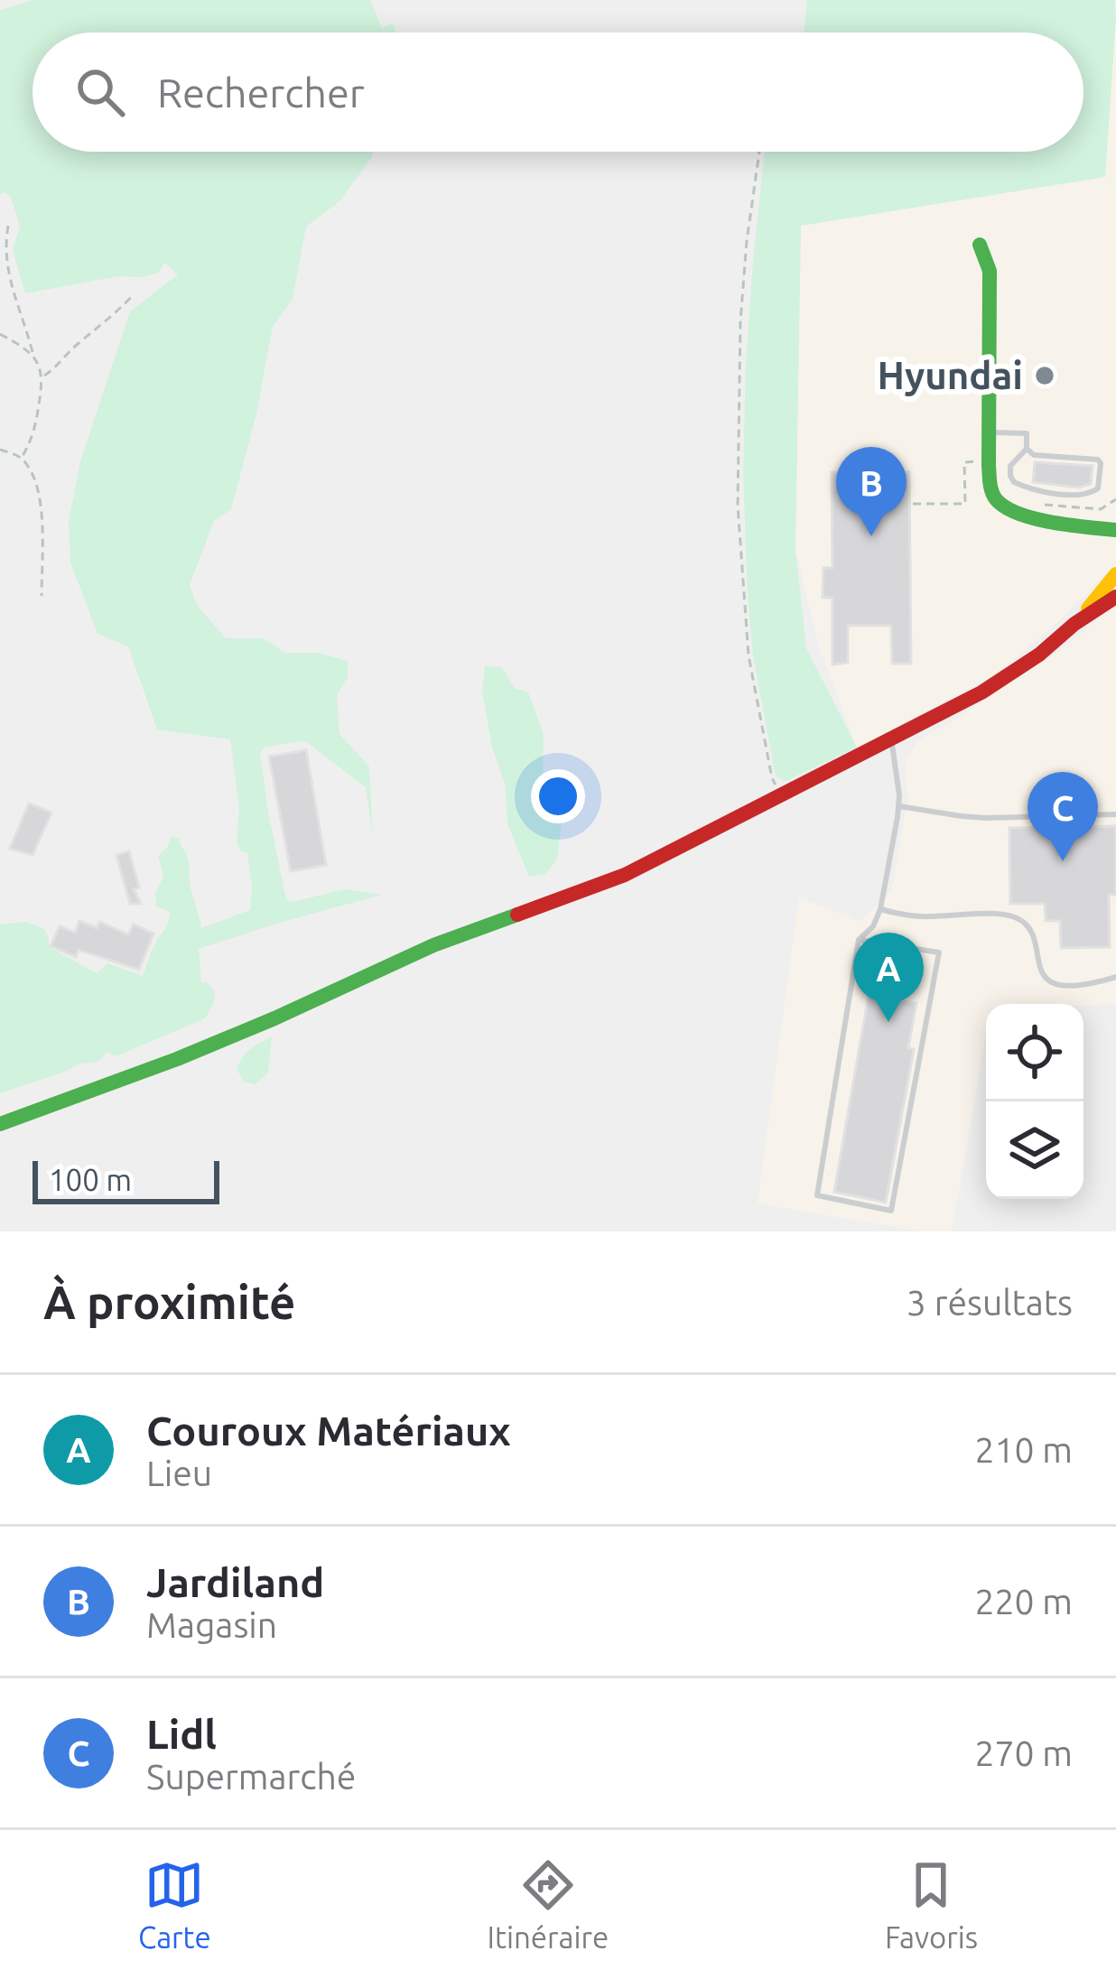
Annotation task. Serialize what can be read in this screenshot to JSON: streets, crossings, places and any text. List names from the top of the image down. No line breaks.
{"places":["Hyundai"],"scale_bar":"100 m","page":{"search":"Rechercher","pins":["B","C","A"],"scale":"100 m","heading":["À proximité","3 résultats"],"list":[{"mark":"A","name":"Couroux Matériaux","note":"Lieu","value":"210 m"},{"mark":"B","name":"Jardiland","note":"Magasin","value":"220 m"},{"mark":"C","name":"Lidl","note":"Supermarché","value":"270 m"}],"nav":["Carte","Itinéraire","Favoris"]}}
